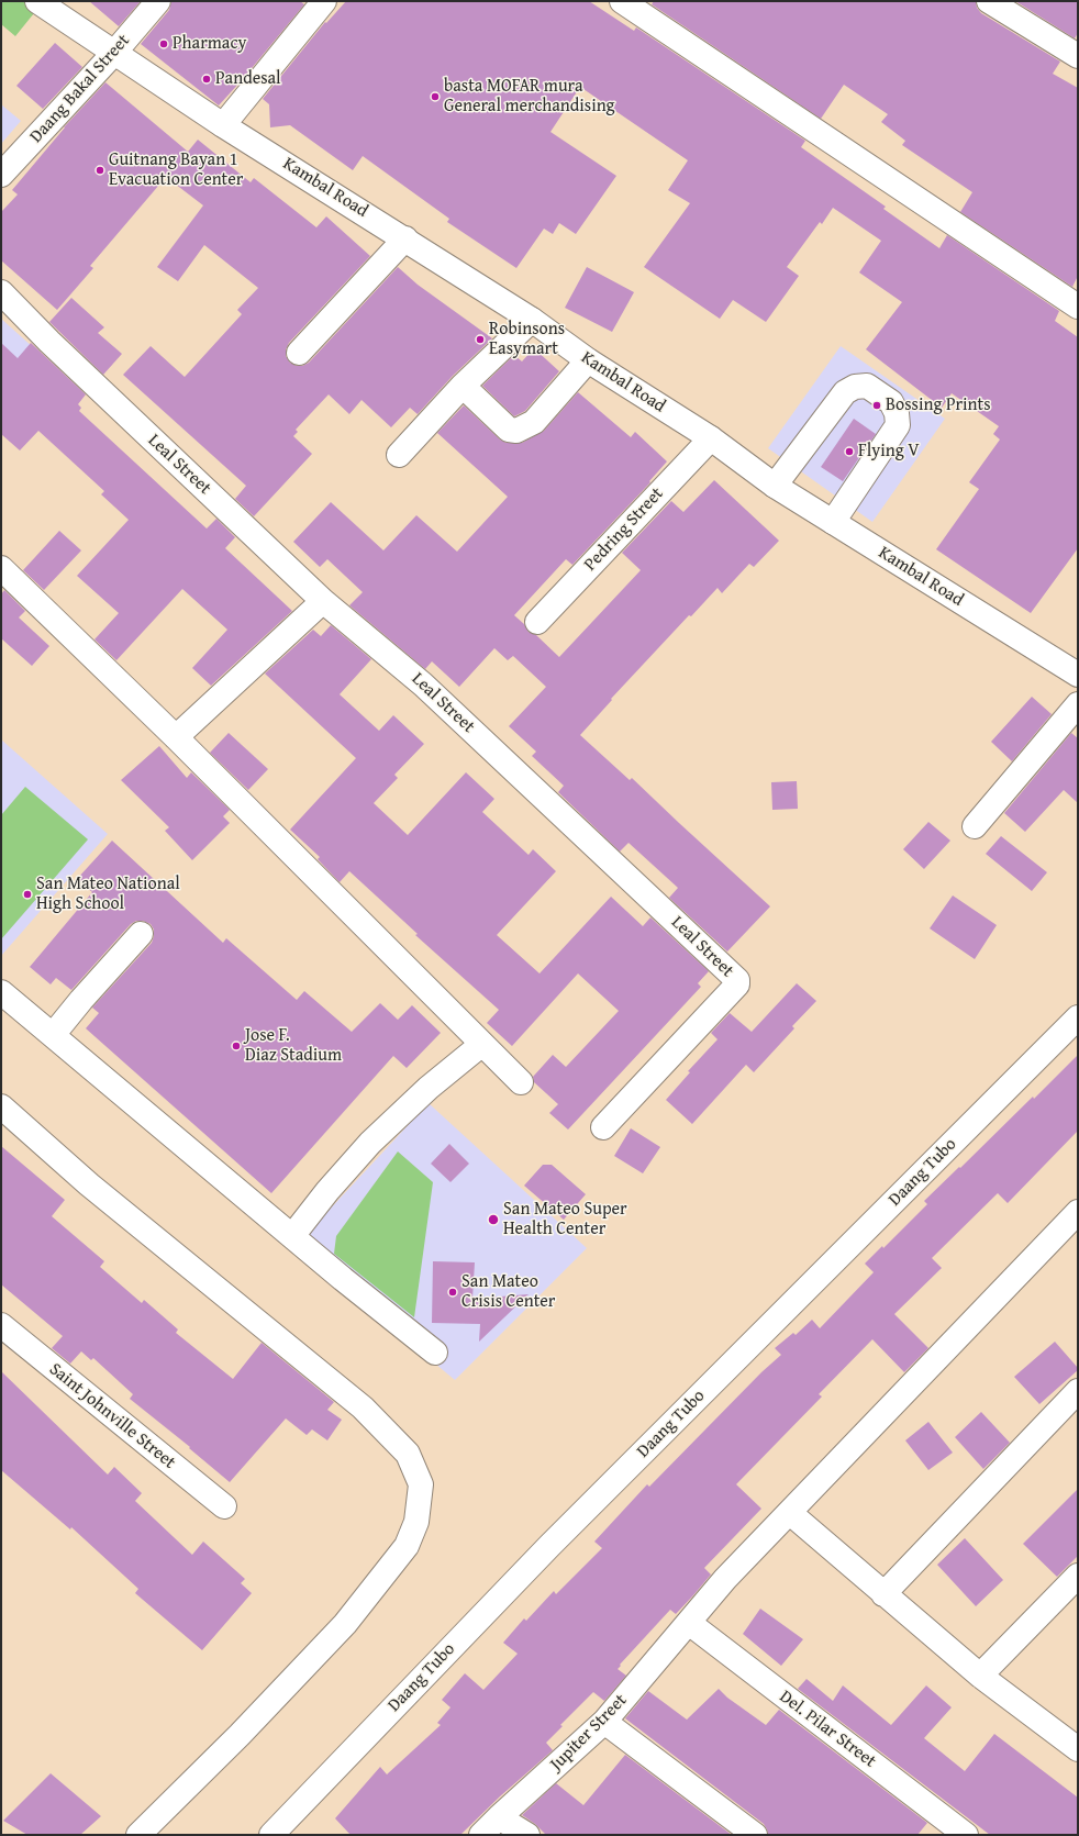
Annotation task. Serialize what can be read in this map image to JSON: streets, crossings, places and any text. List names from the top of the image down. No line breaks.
{"streets":{"street":["Daang Bakal Street","Kambal Road","Leal Street","Pedring Street","Daang Tubo","Saint Johnville Street","Del. Pilar Street","Jupiter Street"]},"crossings":[["Daang Bakal Street","Kambal Road"],["Kambal Road","Pedring Street"],["Del. Pilar Street","Jupiter Street"]],"places":["Pharmacy","Pandesal","basta MOFAR mura General merchandising","Guitnang Bayan 1 Evacuation Center","Robinsons Easymart","Bossing Prints","Flying V","San Mateo National High School","Jose F. Diaz Stadium","San Mateo Super Health Center","San Mateo Crisis Center"]}
